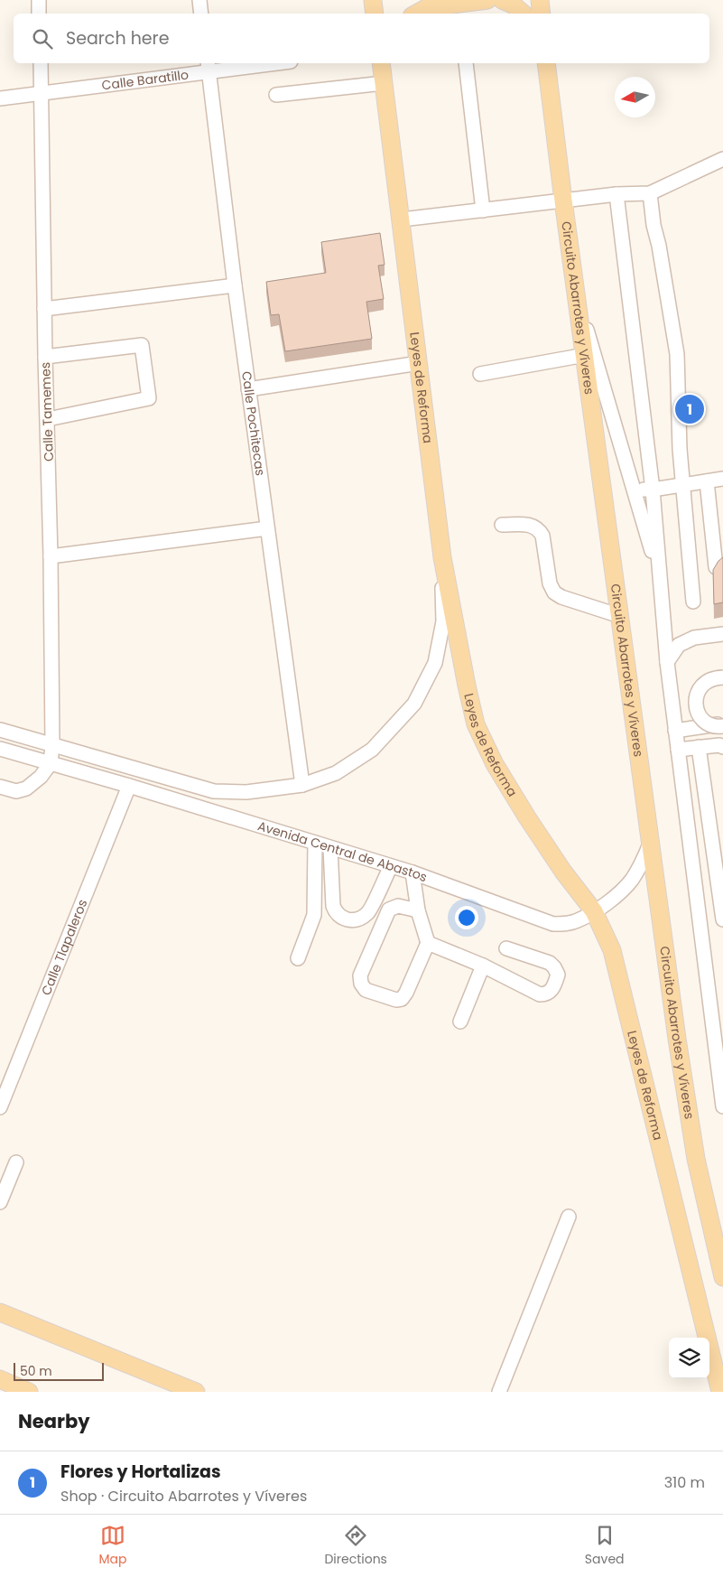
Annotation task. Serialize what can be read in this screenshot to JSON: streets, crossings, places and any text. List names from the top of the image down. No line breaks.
{"streets":{"main road":["Circuito Abarrotes y Víveres","Leyes de Reforma"],"street":["Calle Baratillo","Calle Tamemes","Calle Pochitecas","Avenida Central de Abastos","Calle Tlapaleros"]},"crossings":[["Calle Baratillo","Calle Tamemes"],["Calle Baratillo","Calle Pochitecas"],["Circuito Abarrotes y Víveres","Avenida Central de Abastos"],["Leyes de Reforma","Avenida Central de Abastos"],["Calle Tamemes","Avenida Central de Abastos"],["Avenida Central de Abastos","Calle Tlapaleros"]],"scale_bar":"50 m","north":"left","page":{"search":"Search here","pins":"1","scale":"50 m","heading":"Nearby","list":[{"mark":"1","name":"Flores y Hortalizas","note":"Shop · Circuito Abarrotes y Víveres","value":"310 m"}],"nav":["Map","Directions","Saved"]}}
